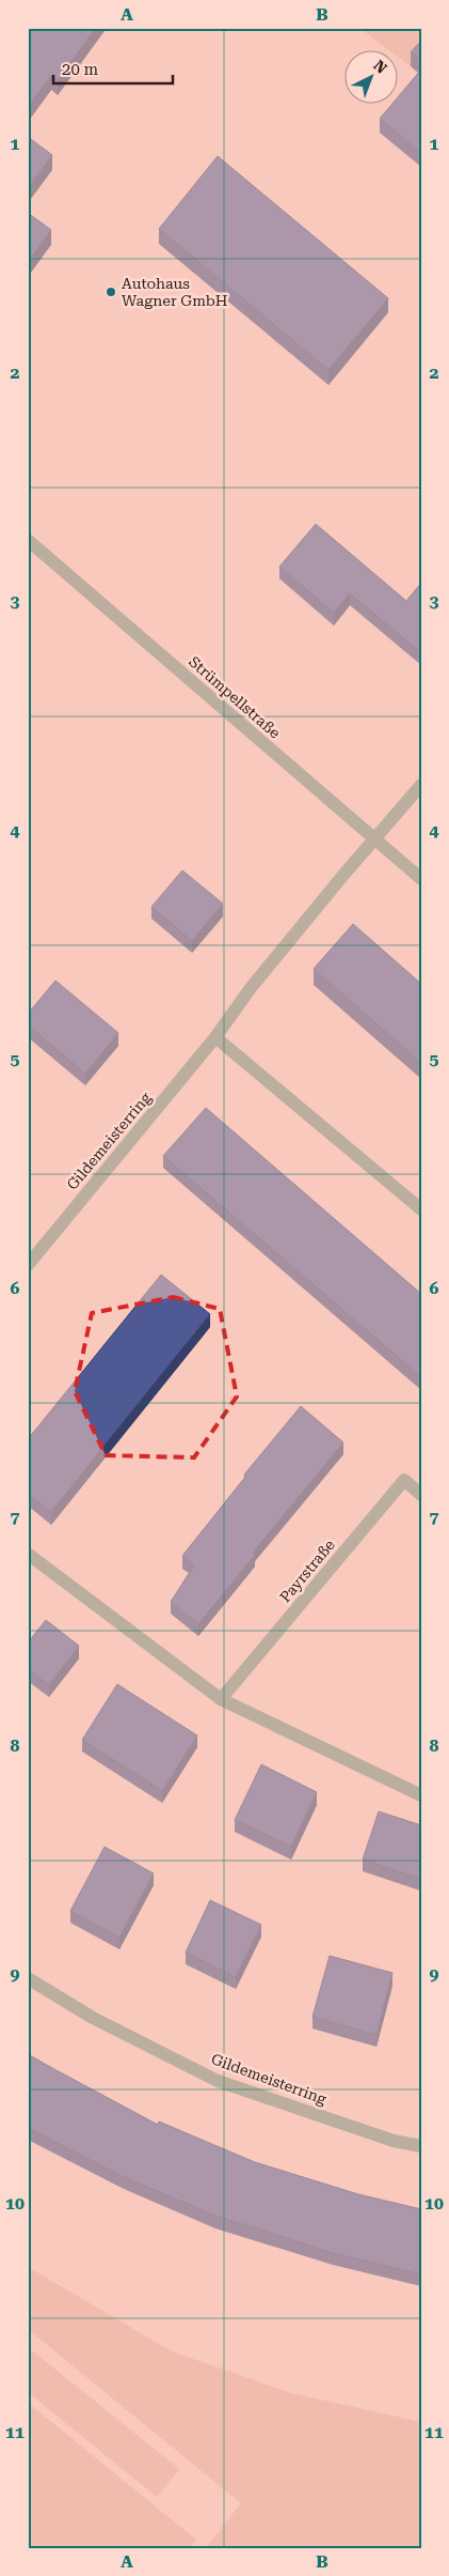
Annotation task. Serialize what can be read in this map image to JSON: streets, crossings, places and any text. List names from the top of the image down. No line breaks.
{"streets":{"street":["Strümpellstraße","Gildemeisterring","Payrstraße"]},"crossings":[["Strümpellstraße","Gildemeisterring"]],"places":["Autohaus Wagner GmbH"],"scale_bar":"20 m","north":"top right","grid":{"columns":["A","B"],"rows":["1","2","3","4","5","6","7","8","9","10","11"]}}
